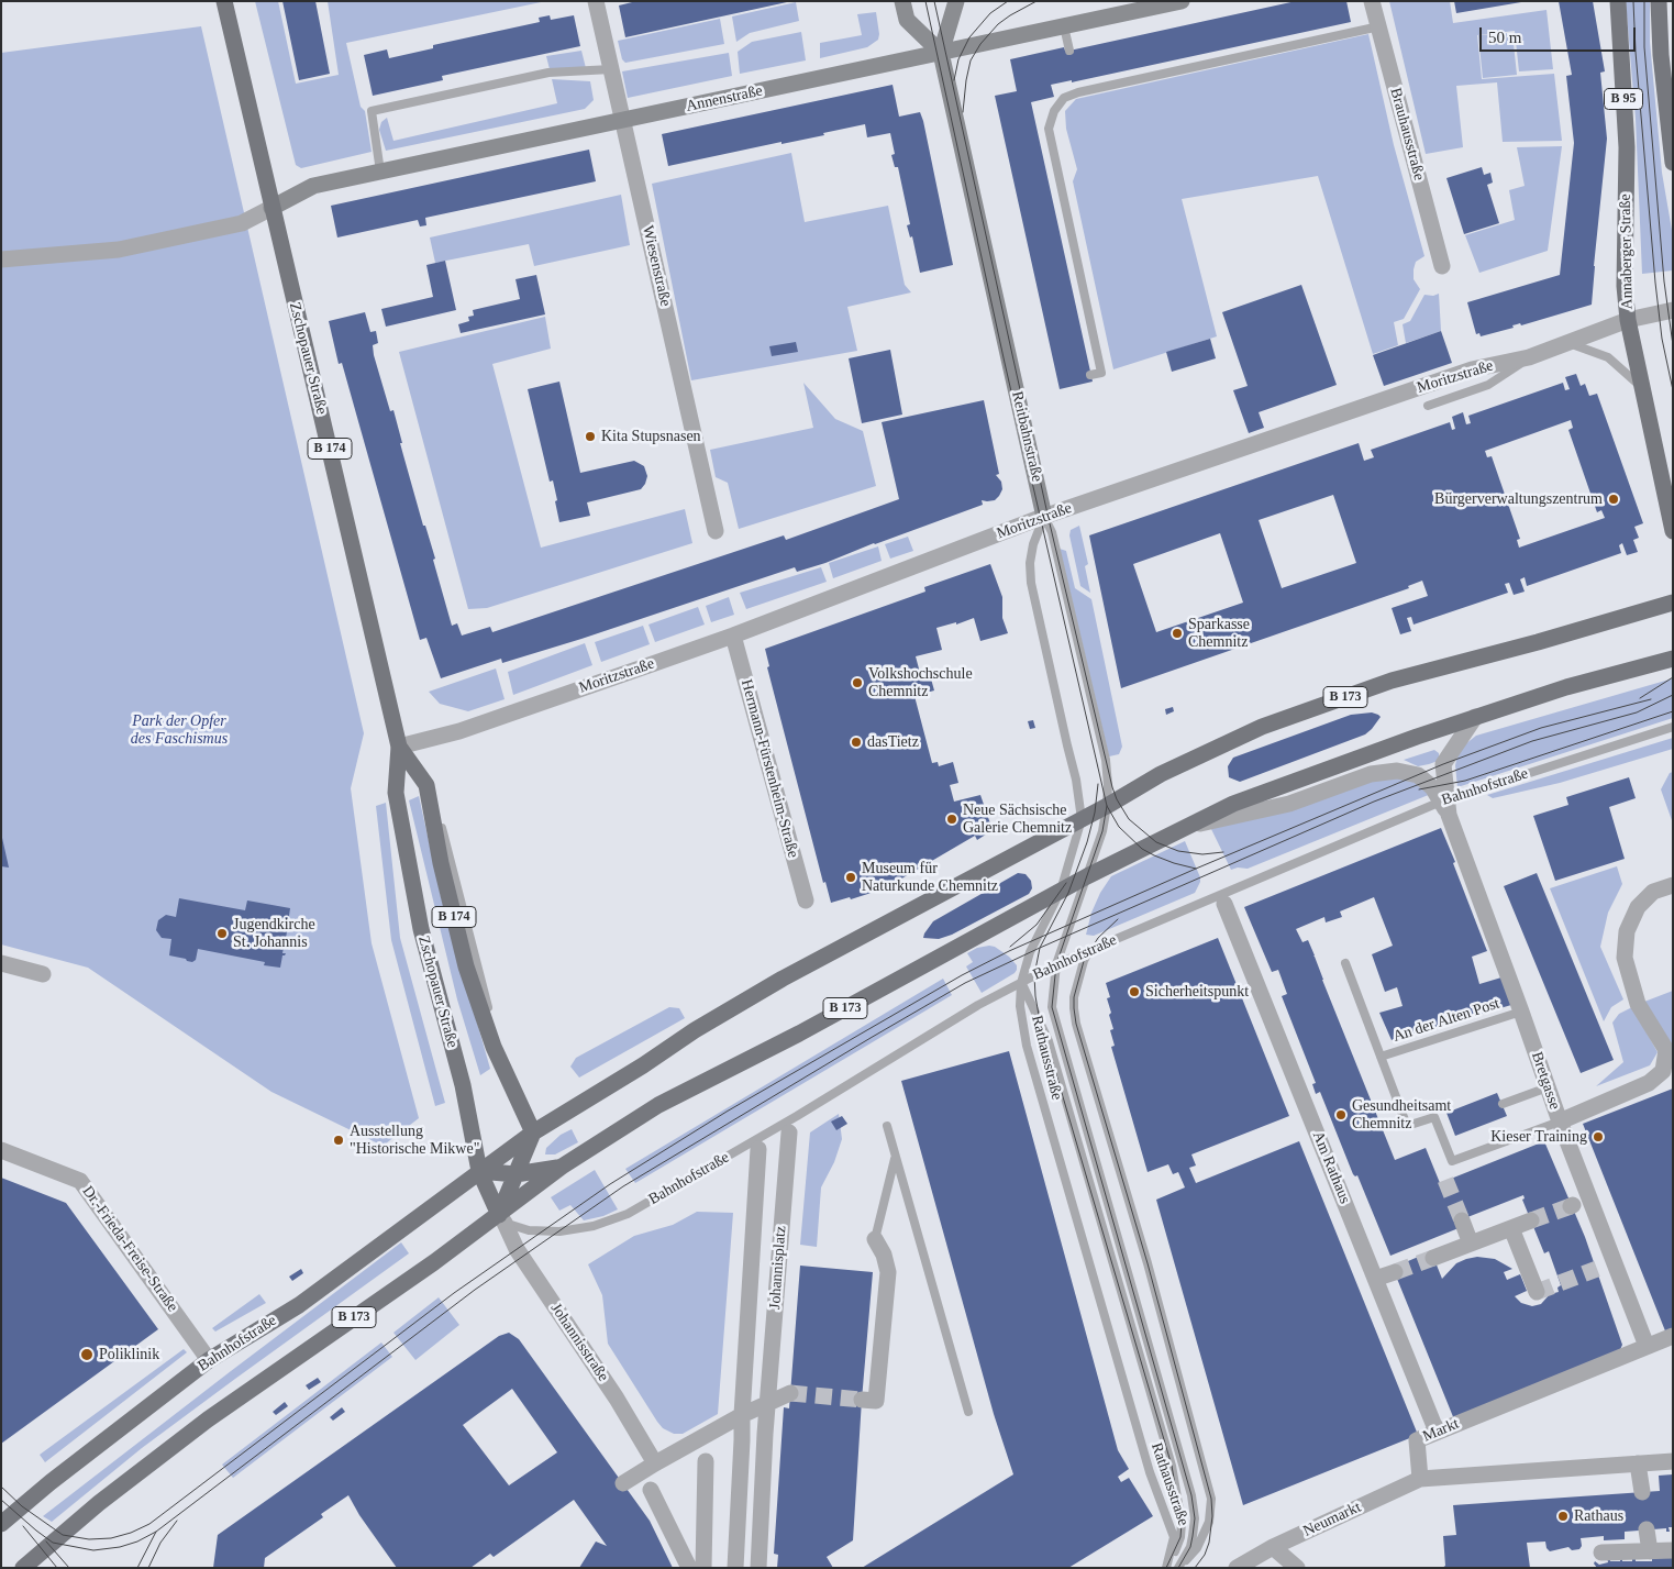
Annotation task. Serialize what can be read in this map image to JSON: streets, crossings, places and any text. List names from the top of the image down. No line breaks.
{"streets":{"main road":["B 95","Annaberger Straße","Zschopauer Straße","B 174","B 173","Bahnhofstraße"],"street":["Annenstraße","Brauhausstraße","Wiesenstraße","Moritzstraße","Reitbahnstraße","Hermann-Fürstenheim-Straße","Bretgasse","Am Rathaus","Dr.-Frieda-Freise-Straße","Johannisplatz","Johannisstraße","Markt","Neumarkt"],"lane":["An der Alten Post","Rathausstraße"]},"crossings":[["Annenstraße","Wiesenstraße"],["Annenstraße","Zschopauer Straße"],["Annenstraße","Reitbahnstraße"],["Annaberger Straße","Moritzstraße"],["Zschopauer Straße","Moritzstraße"],["Zschopauer Straße","B 173"],["Zschopauer Straße","Bahnhofstraße"],["Zschopauer Straße","Johannisstraße"],["Moritzstraße","Reitbahnstraße"],["Moritzstraße","Hermann-Fürstenheim-Straße"],["Moritzstraße","Rathausstraße"],["Reitbahnstraße","Rathausstraße"],["B 173","Bahnhofstraße"],["B 173","Rathausstraße"],["B 173","Bretgasse"],["B 173","Johannisstraße"],["Bahnhofstraße","Rathausstraße"],["Bahnhofstraße","Bretgasse"],["Bahnhofstraße","Dr.-Frieda-Freise-Straße"],["Bahnhofstraße","Johannisstraße"],["An der Alten Post","Bretgasse"],["Bretgasse","Markt"],["Am Rathaus","Markt"],["Markt","Neumarkt"]],"parks":["Park der Opfer des Faschismus"],"places":["Kita Stupsnasen","Bürgerverwaltungszentrum","Sparkasse Chemnitz","Volkshochschule Chemnitz","dasTietz","Neue Sächsische Galerie Chemnitz","Museum für Naturkunde Chemnitz","Jugendkirche St. Johannis","Sicherheitspunkt","Gesundheitsamt Chemnitz","Kieser Training","Ausstellung \"Historische Mikwe\"","Poliklinik","Rathaus"],"scale_bar":"50 m"}
